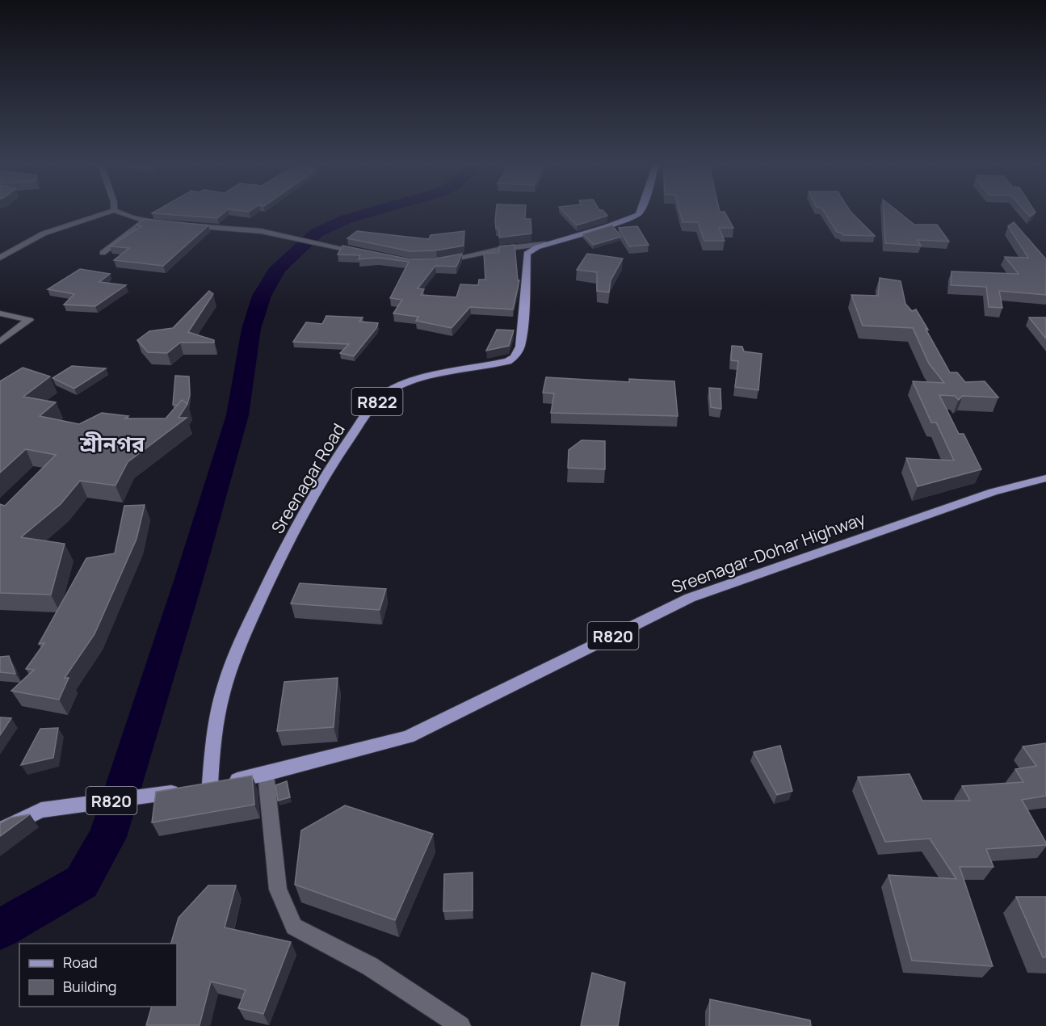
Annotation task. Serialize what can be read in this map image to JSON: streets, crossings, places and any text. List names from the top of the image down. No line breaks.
{"streets":{"main road":["R822","Sreenagar Road","Sreenagar-Dohar Highway","R820"]},"crossings":[["Sreenagar Road","Sreenagar-Dohar Highway"]],"districts":["শ্রীনগর"],"legend":["Road","Building"]}
